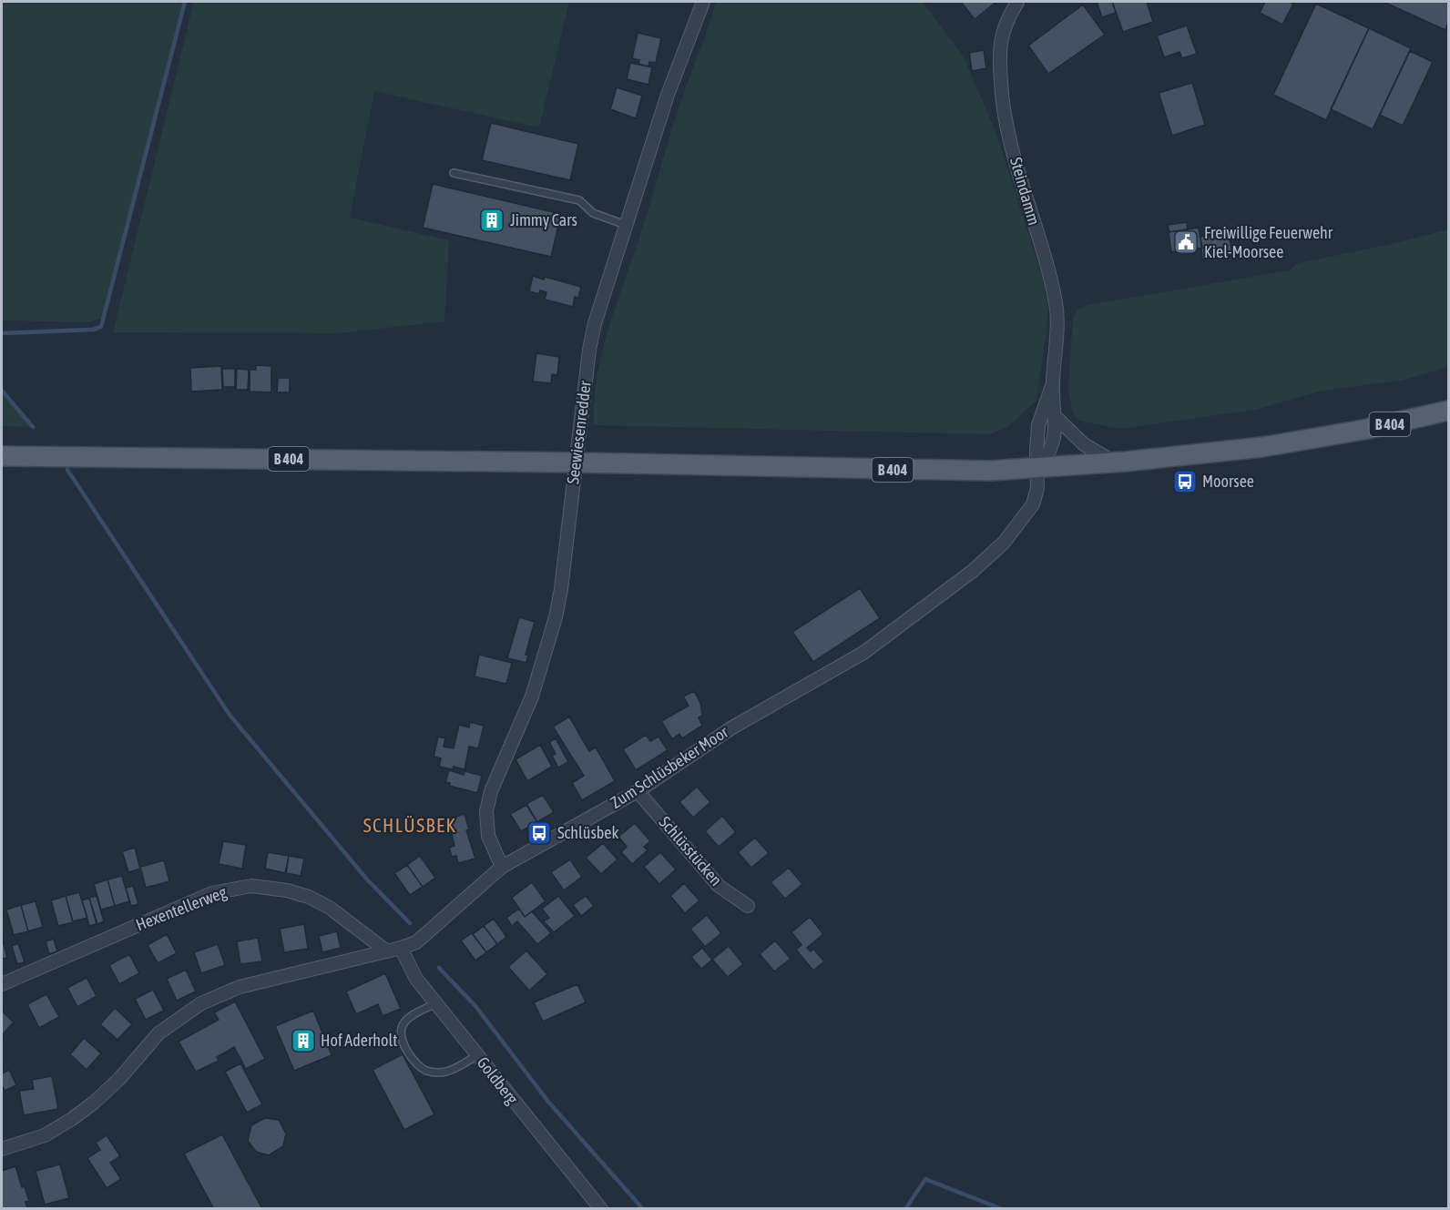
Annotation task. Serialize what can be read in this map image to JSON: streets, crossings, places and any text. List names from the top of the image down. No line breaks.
{"streets":{"main road":["B 404"],"street":["Steindamm","Seewiesenredder","Zum Schlüsbeker Moor","Schlüsstücken","Hexentellerweg","Goldberg"]},"crossings":[["Steindamm","B 404"],["Steindamm","Zum Schlüsbeker Moor"],["B 404","Seewiesenredder"],["B 404","Zum Schlüsbeker Moor"],["Seewiesenredder","Zum Schlüsbeker Moor"],["Zum Schlüsbeker Moor","Schlüsstücken"],["Zum Schlüsbeker Moor","Hexentellerweg"],["Zum Schlüsbeker Moor","Goldberg"]],"districts":["SCHLÜSBEK"],"places":{"building":["Jimmy Cars","Hof Aderholt"],"public building":["Freiwillige Feuerwehr Kiel-Moorsee"],"bus stop":["Moorsee","Schlüsbek"]}}
